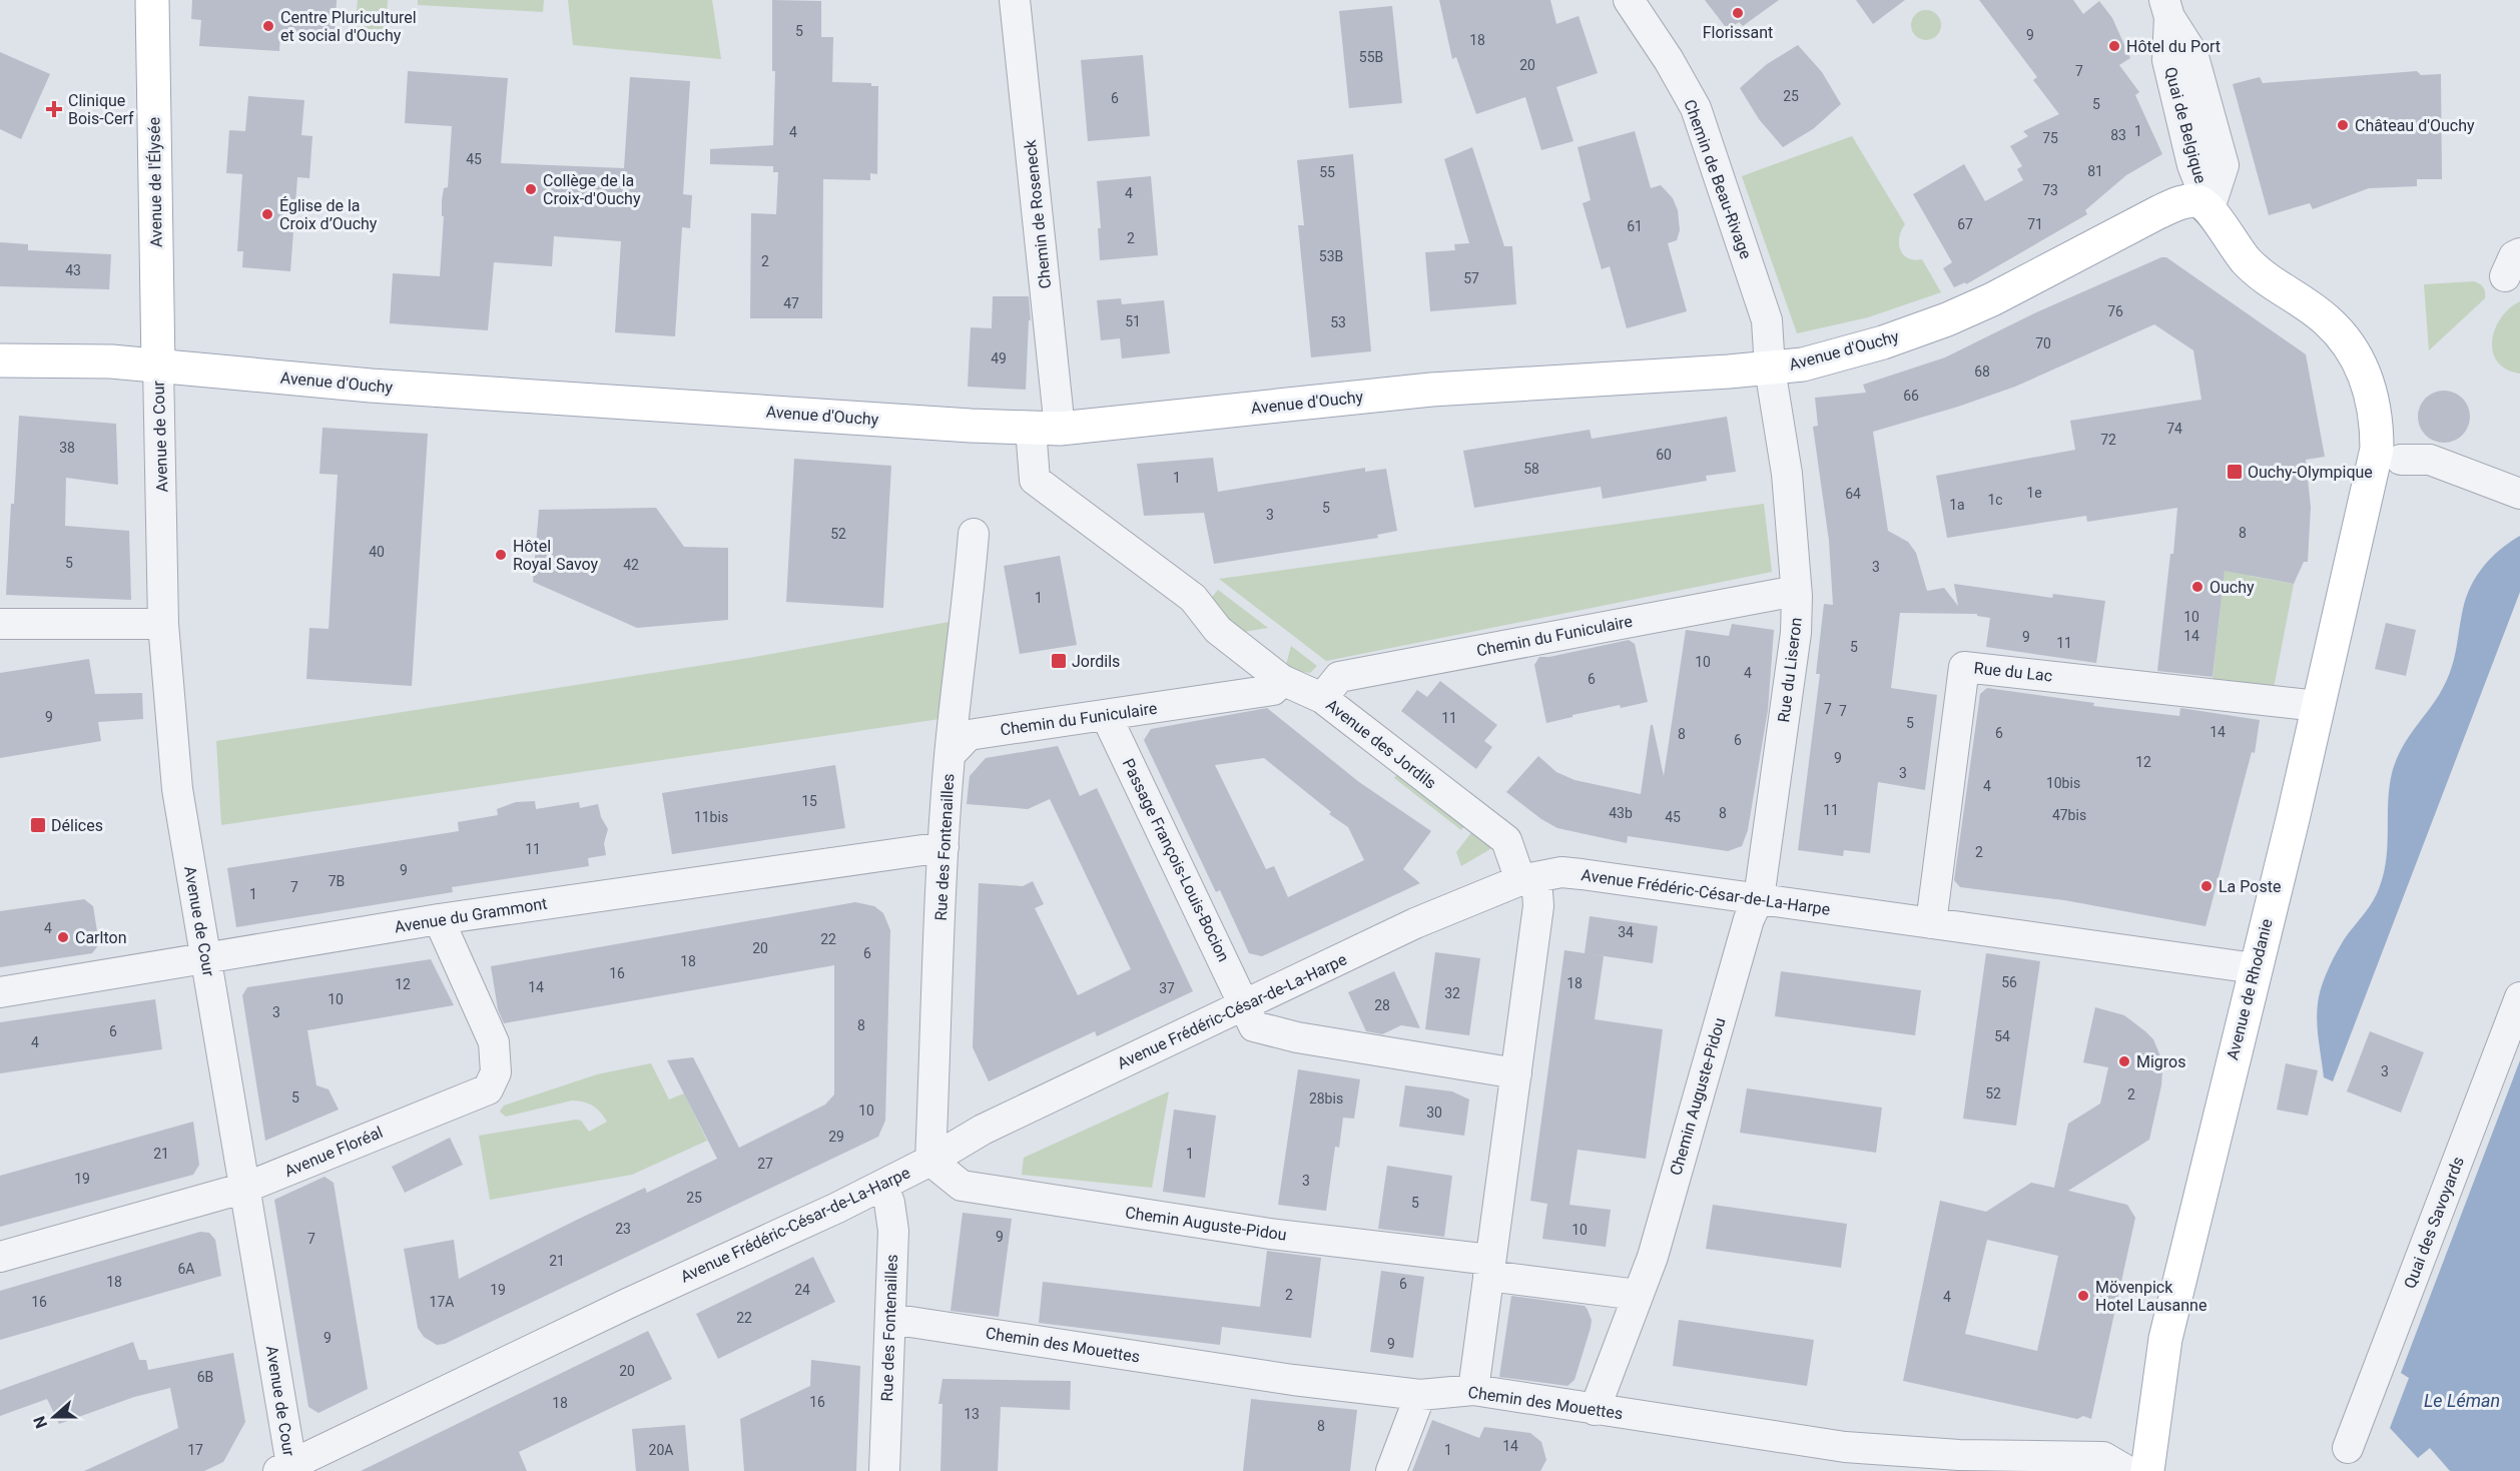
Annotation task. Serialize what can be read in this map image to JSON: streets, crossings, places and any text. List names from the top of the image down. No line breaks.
{"streets":{"main road":["Avenue de l'Élysée","Avenue d'Ouchy","Avenue de Rhodanie"],"street":["Quai de Belgique","Chemin de Beau-Rivage","Chemin de Roseneck","Avenue de Cour","Chemin du Funiculaire","Rue du Liseron","Rue du Lac","Avenue des Jordils","Rue des Fontenailles","Passage François-Louis-Bocion","Avenue Frédéric-César-de-La-Harpe","Avenue du Grammont","Chemin Auguste-Pidou","Avenue Floréal","Quai des Savoyards","Chemin des Mouettes"]},"crossings":[["Quai de Belgique","Avenue d'Ouchy"],["Quai de Belgique","Avenue de Rhodanie"],["Chemin de Beau-Rivage","Avenue d'Ouchy"],["Chemin de Beau-Rivage","Rue du Liseron"],["Avenue de l'Élysée","Avenue d'Ouchy"],["Avenue de l'Élysée","Avenue de Cour"],["Chemin de Roseneck","Avenue d'Ouchy"],["Chemin de Roseneck","Avenue des Jordils"],["Avenue d'Ouchy","Avenue de Cour"],["Avenue d'Ouchy","Rue du Liseron"],["Avenue d'Ouchy","Avenue des Jordils"],["Avenue d'Ouchy","Avenue de Rhodanie"],["Avenue de Cour","Avenue Frédéric-César-de-La-Harpe"],["Avenue de Cour","Avenue du Grammont"],["Avenue de Cour","Avenue Floréal"],["Chemin du Funiculaire","Rue du Liseron"],["Chemin du Funiculaire","Avenue des Jordils"],["Chemin du Funiculaire","Rue des Fontenailles"],["Chemin du Funiculaire","Passage François-Louis-Bocion"],["Rue du Liseron","Avenue Frédéric-César-de-La-Harpe"],["Rue du Liseron","Chemin Auguste-Pidou"],["Rue du Lac","Avenue Frédéric-César-de-La-Harpe"],["Rue du Lac","Avenue de Rhodanie"],["Avenue des Jordils","Avenue Frédéric-César-de-La-Harpe"],["Rue des Fontenailles","Avenue Frédéric-César-de-La-Harpe"],["Rue des Fontenailles","Avenue du Grammont"],["Rue des Fontenailles","Chemin Auguste-Pidou"],["Rue des Fontenailles","Chemin des Mouettes"],["Passage François-Louis-Bocion","Avenue Frédéric-César-de-La-Harpe"],["Avenue Frédéric-César-de-La-Harpe","Avenue de Rhodanie"],["Avenue Frédéric-César-de-La-Harpe","Chemin Auguste-Pidou"],["Avenue du Grammont","Avenue Floréal"],["Chemin Auguste-Pidou","Chemin des Mouettes"]],"water":["Le Léman"],"places":{"other":["Florissant","Centre Pluriculturel et social d'Ouchy","Hôtel du Port","Château d'Ouchy","Collège de la Croix-d'Ouchy","Église de la Croix d’Ouchy","Hôtel Royal Savoy","Ouchy","La Poste","Carlton","Migros","Mövenpick Hotel Lausanne"],"health":["Clinique Bois-Cerf"],"transit":["Ouchy-Olympique","Jordils","Délices"]},"house_numbers":["5","9","18","55B","20","7","25","6","5","1","4","83","75","45","81","55","73","4","67","71","61","2","53B","2","43","57","47","76","51","53","70","49","68","66","74","72","38","60","58","1","1e","64","1c","1a","5","3","8","52","40","5","42","3","1","10","14","9","11","5","10","4","6","7","7","9","11","5","14","6","8","6","9","12","3","10bis","4","15","11","43b","8","47bis","11bis","45","11","2","9","7B","7","1","4","34","22","20","6","18","16","56","18","12","14","37","32","10","28","3","8","6","54","4","3","52","2","5","28bis","10","30","29","21","1","27","19","3","25","5","23","10","9","7","21","6A","18","6","19","24","2","4","16","17A","22","9","9","20","6B","16","18","13","8","14","17","20A","1"],"north":"left"}
